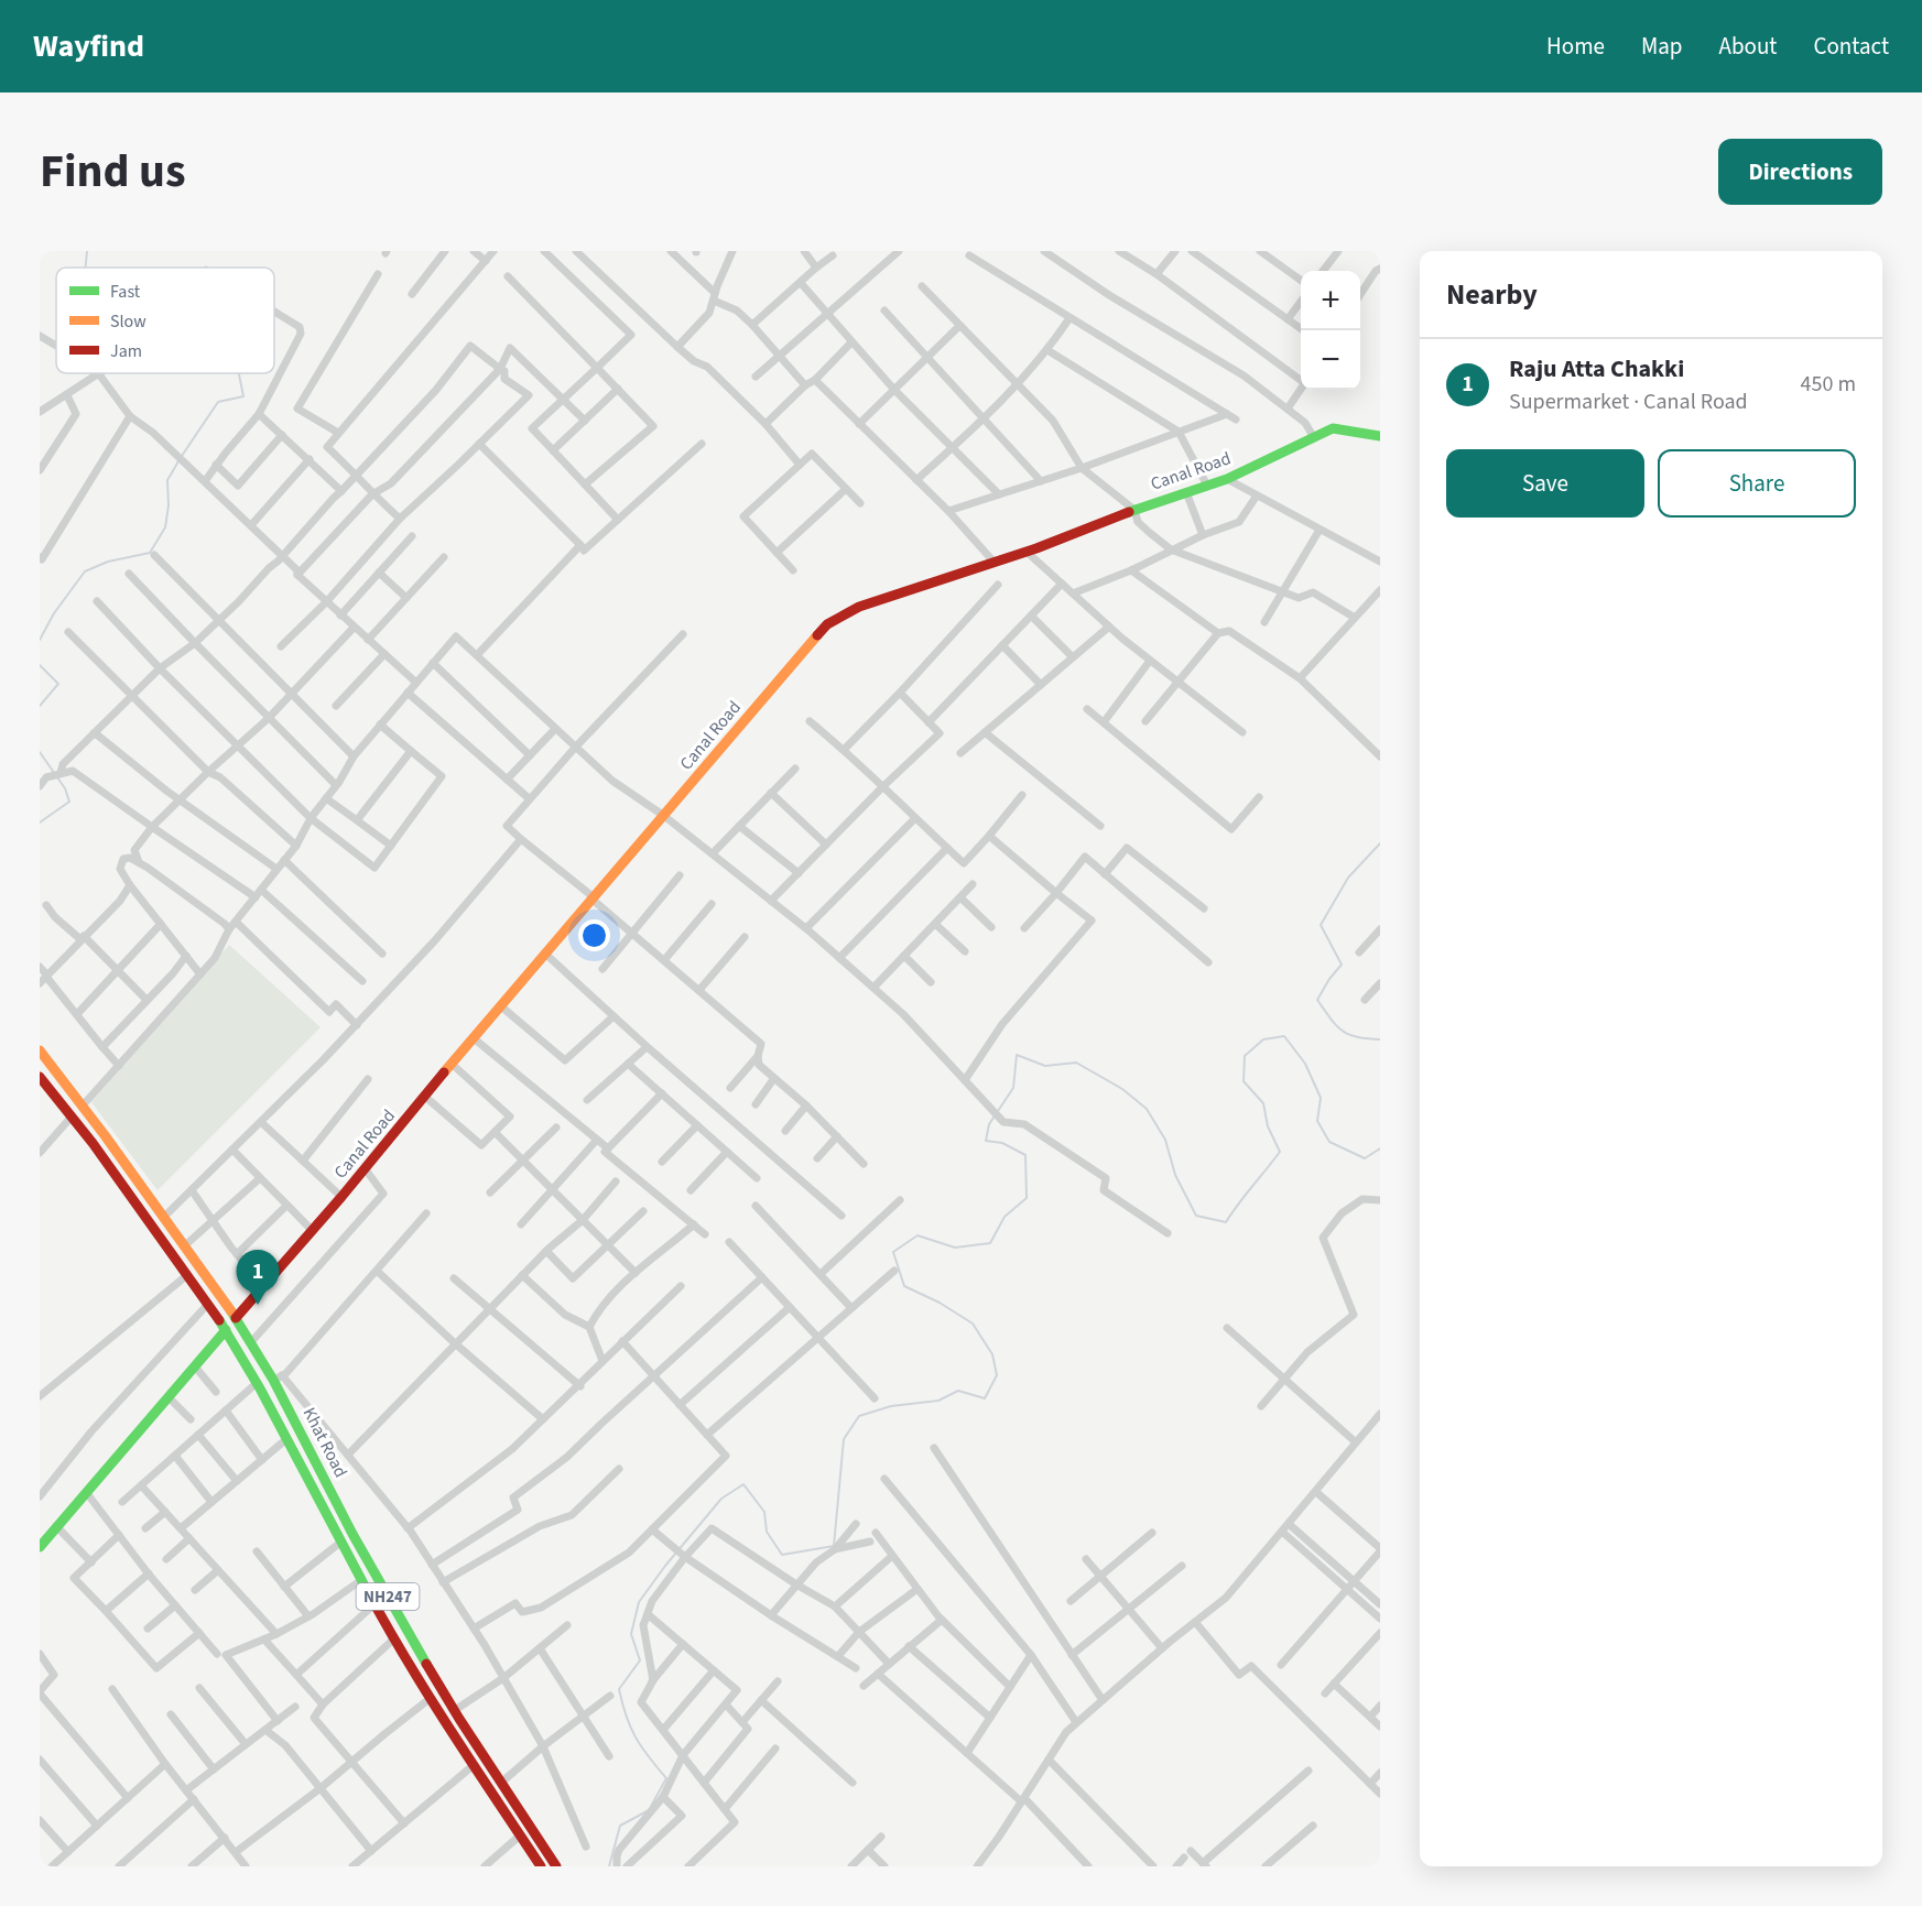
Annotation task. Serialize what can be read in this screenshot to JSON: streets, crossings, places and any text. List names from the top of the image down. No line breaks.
{"streets":{"main road":["Canal Road","Khat Road","NH247"]},"crossings":[["Canal Road","Khat Road"]],"legend":["Fast","Slow","Jam"],"page":{"header":"Wayfind","nav":["Home","Map","About","Contact"],"title":"Find us","buttons":["Directions",["Save","Share"]],"heading":"Nearby","map_buttons":["+","−"],"list":[{"mark":"1","name":"Raju Atta Chakki","note":"Supermarket · Canal Road","value":"450 m"}],"pins":"1"}}
